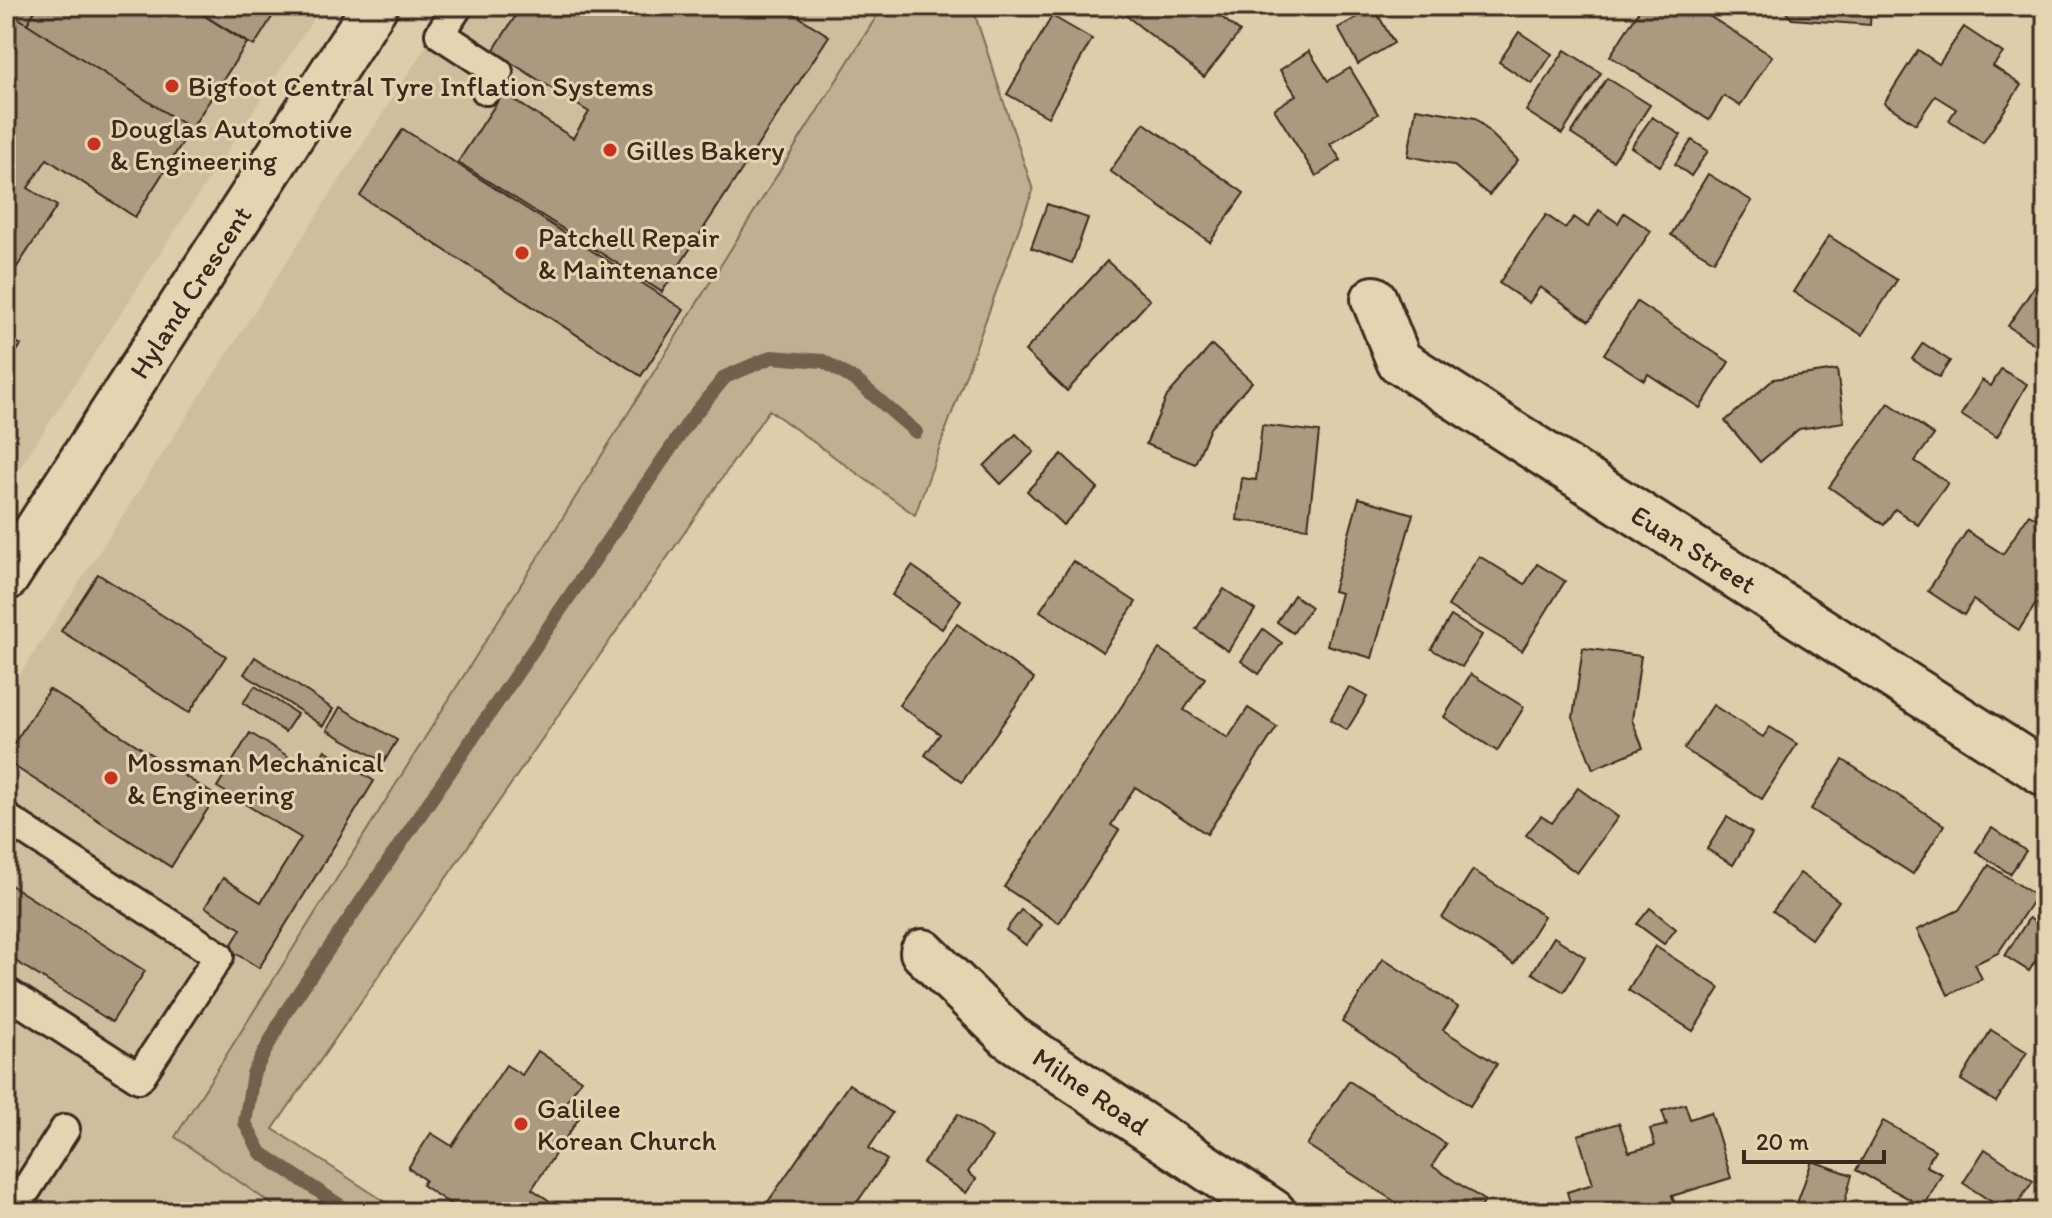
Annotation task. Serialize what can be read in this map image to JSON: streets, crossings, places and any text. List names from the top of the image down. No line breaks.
{"streets":{"street":["Hyland Crescent","Euan Street","Milne Road"]},"places":["Bigfoot Central Tyre Inflation Systems","Douglas Automotive & Engineering","Gilles Bakery","Patchell Repair & Maintenance","Mossman Mechanical & Engineering","Galilee Korean Church"],"scale_bar":"20 m"}
